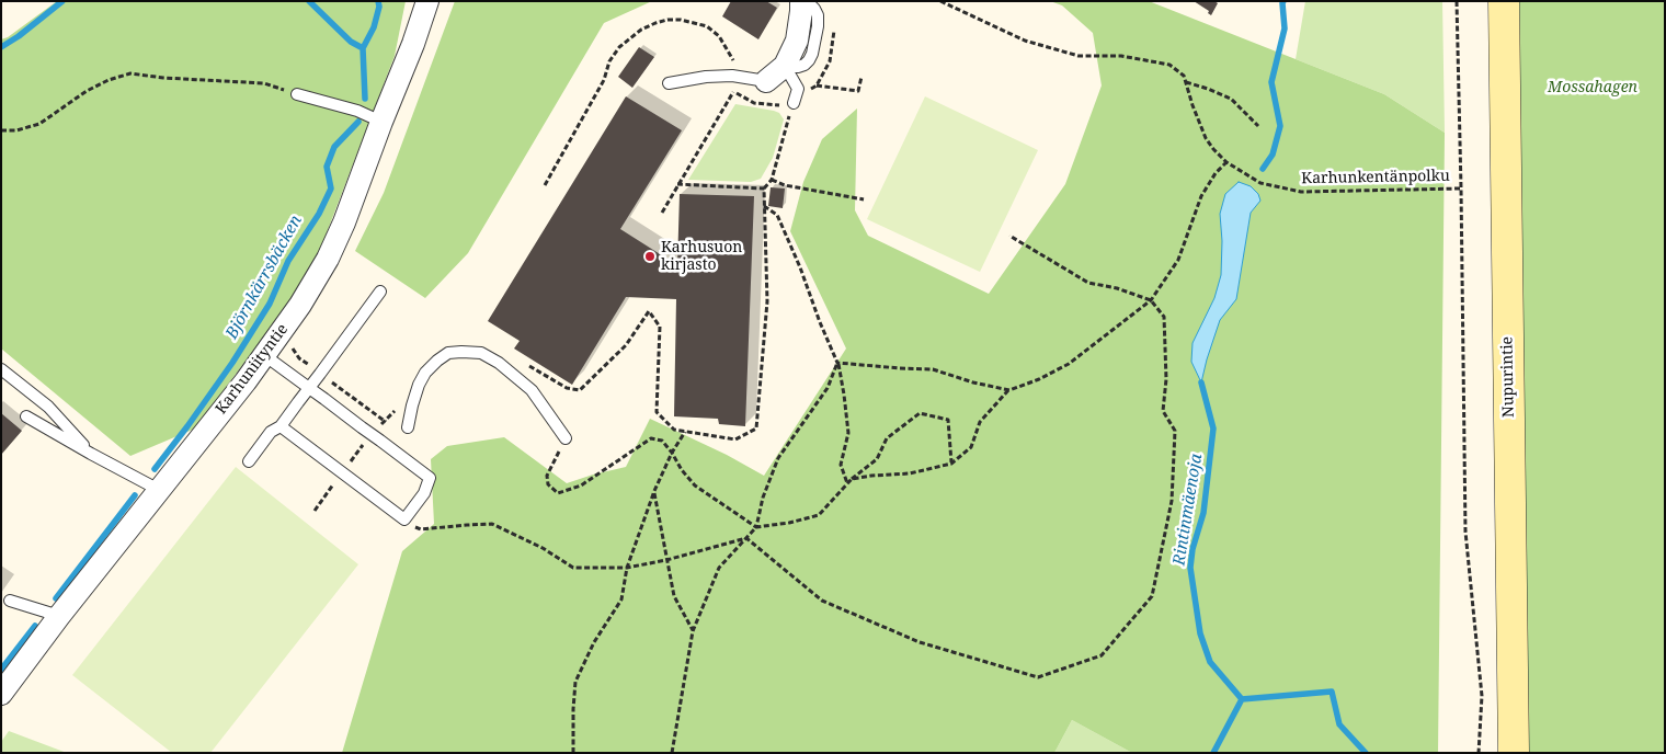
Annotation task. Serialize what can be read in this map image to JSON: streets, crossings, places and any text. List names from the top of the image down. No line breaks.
{"streets":{"main road":["Nupurintie"],"street":["Karhuniityntie"],"path":["Karhunkentänpolku"]},"water":["Björnkärrsbäcken","Rintinmäenoja"],"parks":["Mossahagen"],"places":["Karhusuon kirjasto"]}
